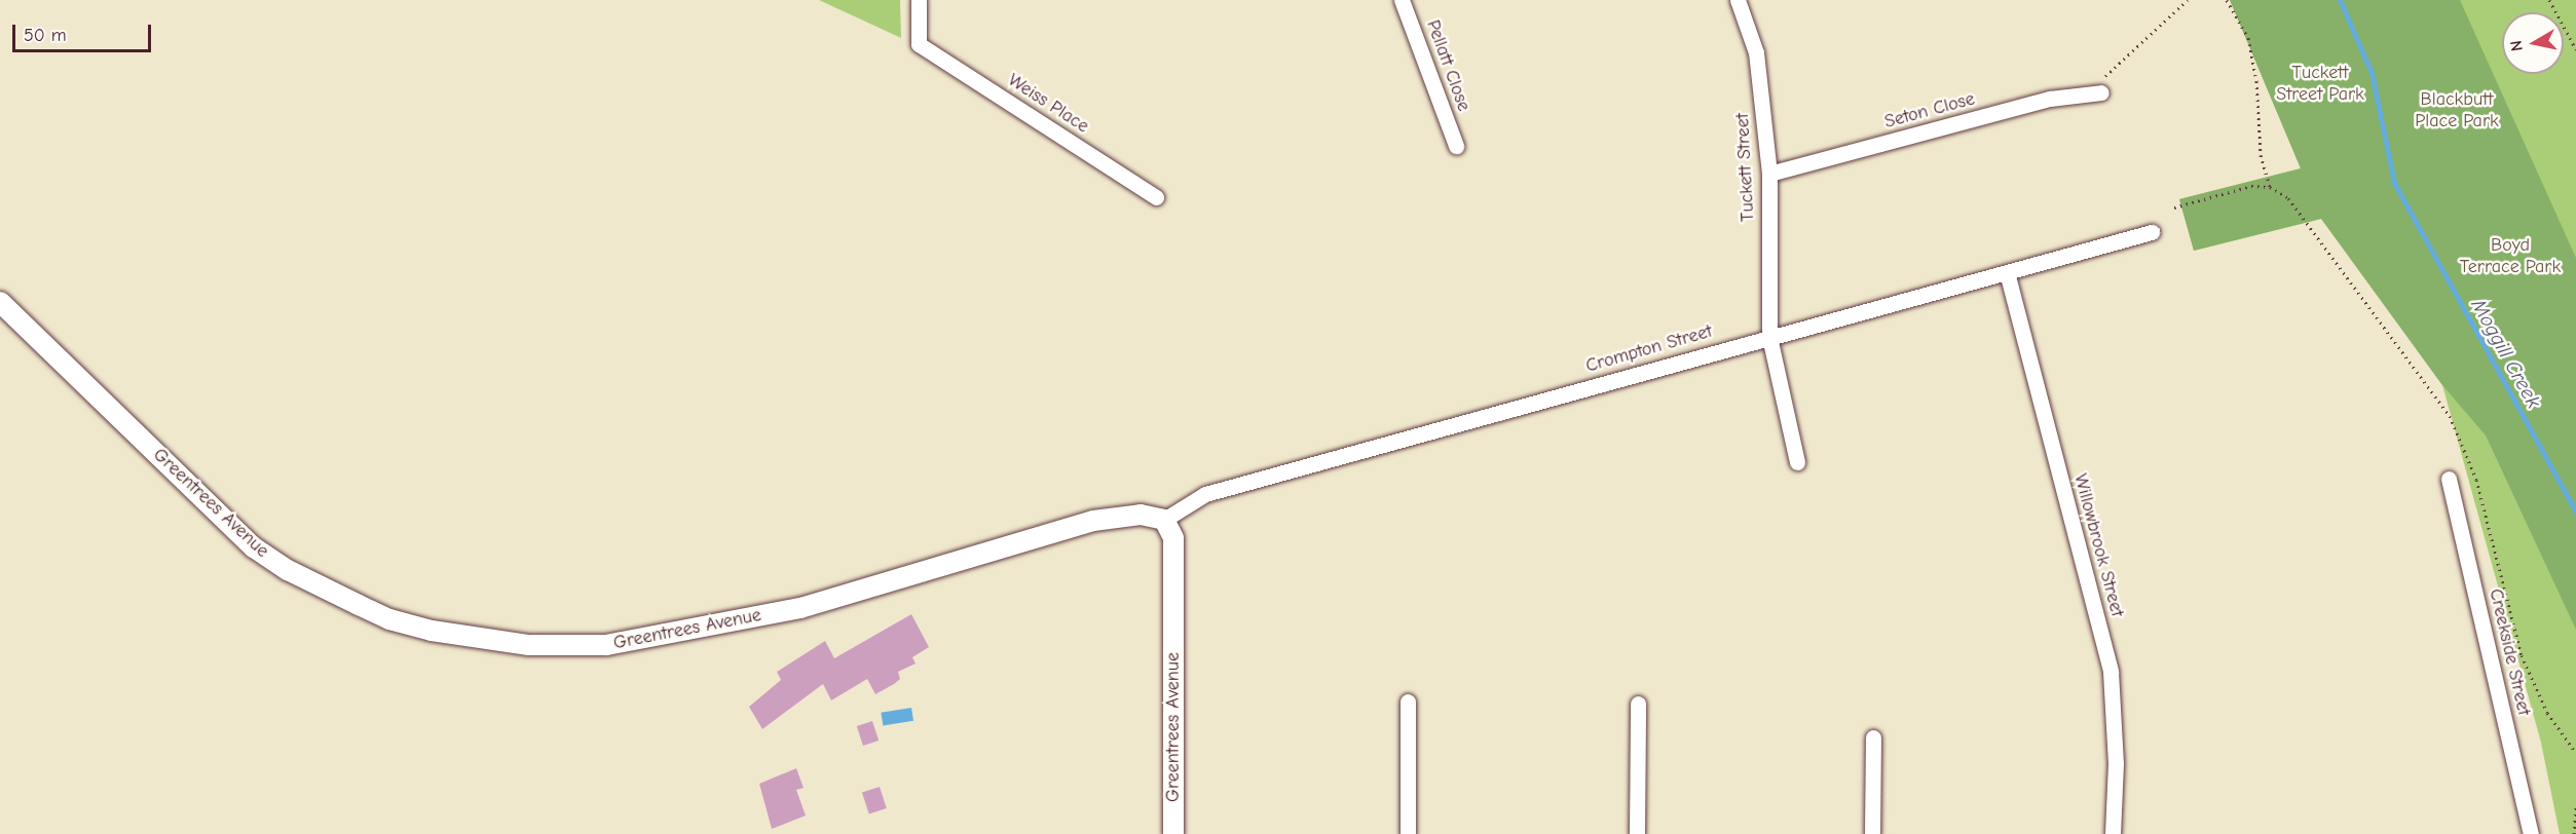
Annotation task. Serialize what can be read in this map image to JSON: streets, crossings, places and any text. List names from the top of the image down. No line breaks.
{"streets":{"street":["Pellatt Close","Weiss Place","Seton Close","Tuckett Street","Crompton Street","Greentrees Avenue","Willowbrook Street","Creekside Street"]},"crossings":[["Seton Close","Tuckett Street"],["Tuckett Street","Crompton Street"],["Crompton Street","Greentrees Avenue"],["Crompton Street","Willowbrook Street"]],"water":["Moggill Creek"],"parks":["Tuckett Street Park","Blackbutt Place Park","Boyd Terrace Park"],"scale_bar":"50 m","north":"left"}
